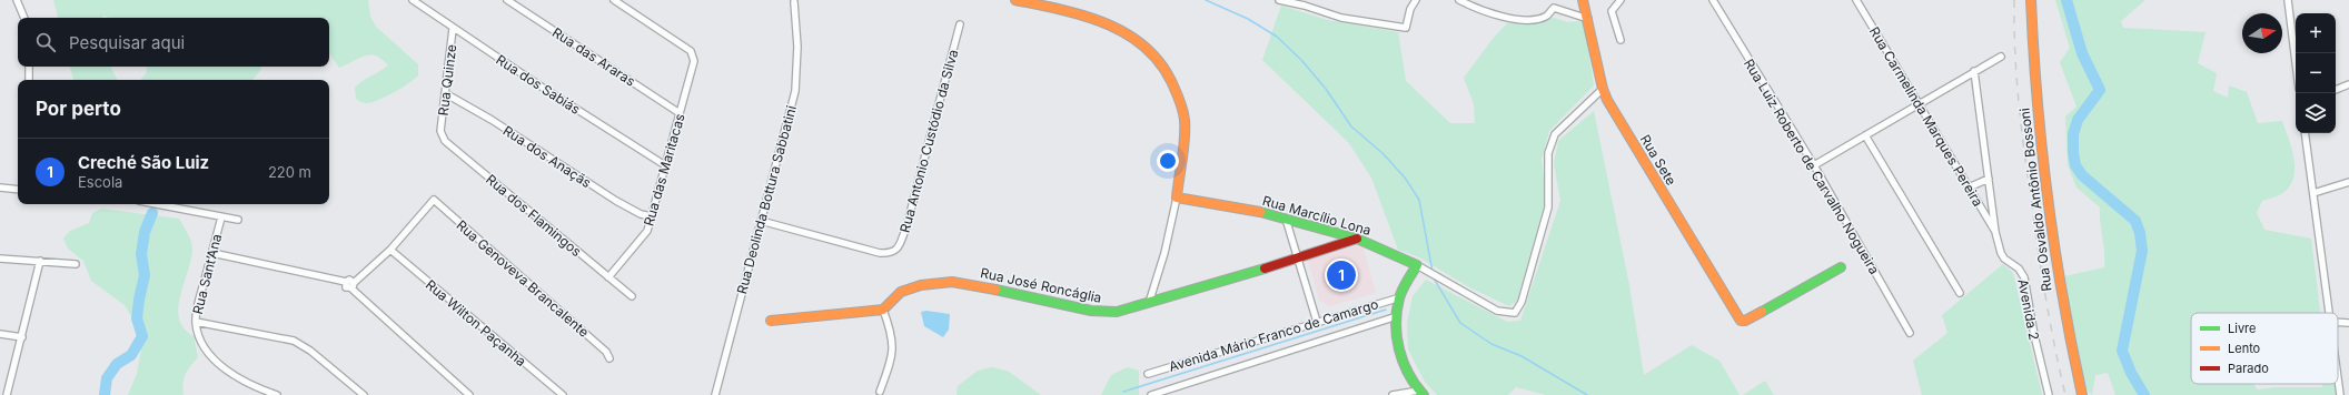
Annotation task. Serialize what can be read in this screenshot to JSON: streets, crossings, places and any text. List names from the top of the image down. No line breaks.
{"streets":{"street":["Rua das Araras","Rua Quinze","Rua dos Sabiás","Rua Carmelinda Marques Pereira","Rua Antonio Custódio da Silva","Rua dos Anaçãs","Rua Sete","Rua Luiz Roberto de Carvalho Nogueira","Rua das Maritacas","Rua Deolinda Bottura Sabbatini","Rua Osvaldo Antônio Bossoni","Rua dos Flamingos","Rua Marcílio Lona","Rua Sant’Ana","Rua Genoveva Brancalente","Rua José Roncáglia","Avenida 2","Rua Wilton Paçanha","Avenida Mário Franco de Camargo"]},"crossings":[["Rua das Araras","Rua das Maritacas"],["Rua Quinze","Rua dos Sabiás"],["Rua Quinze","Rua dos Anaçãs"],["Rua Quinze","Rua dos Flamingos"],["Rua dos Sabiás","Rua das Maritacas"],["Rua Carmelinda Marques Pereira","Avenida 2"],["Rua Antonio Custódio da Silva","Rua Deolinda Bottura Sabbatini"],["Rua dos Anaçãs","Rua das Maritacas"],["Rua Sete","Rua Marcílio Lona"],["Rua das Maritacas","Rua dos Flamingos"],["Rua Marcílio Lona","Rua José Roncáglia"],["Rua Genoveva Brancalente","Rua Wilton Paçanha"]],"legend":["Livre","Lento","Parado"],"north":"right","page":{"map_buttons":["+","−"],"search":"Pesquisar aqui","heading":"Por perto","list":[{"mark":"1","name":"Creché São Luiz","note":"Escola","value":"220 m"}],"pins":"1"}}
